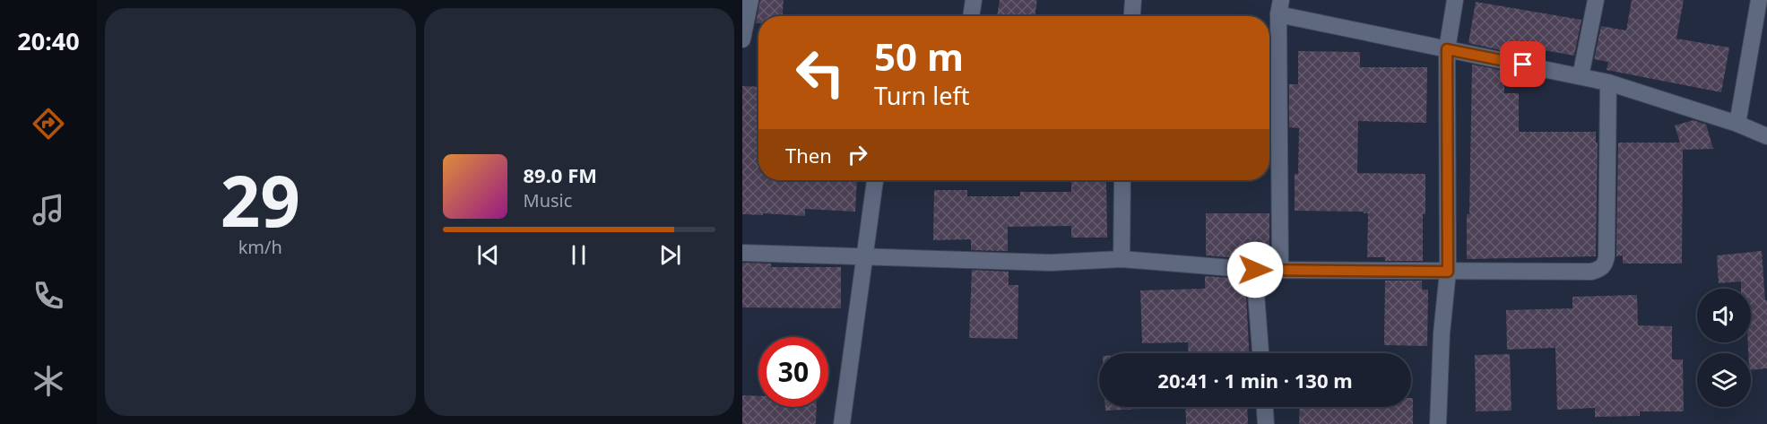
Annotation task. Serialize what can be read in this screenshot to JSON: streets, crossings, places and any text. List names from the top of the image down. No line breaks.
{"page":{"tabs":"20:40","tile":["29","km/h"],"turn":["50 m","Turn left"],"then":"Then","song":["89.0 FM","Music"],"limit":"30","trip":"20:41 · 1 min · 130 m"}}
